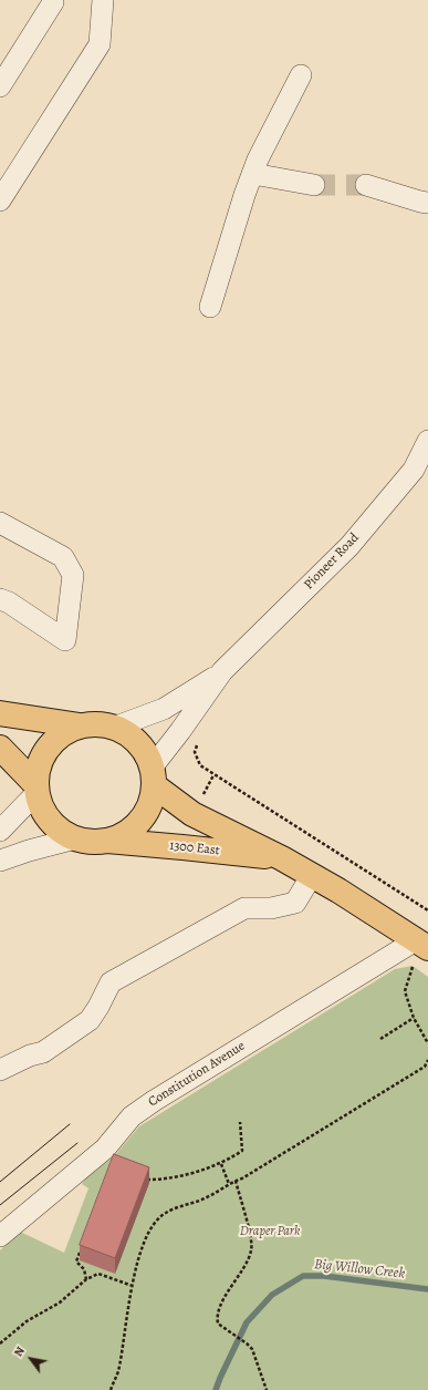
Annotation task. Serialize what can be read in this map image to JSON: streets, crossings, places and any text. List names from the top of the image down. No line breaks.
{"streets":{"main road":["1300 East"],"street":["Pioneer Road","Constitution Avenue"]},"crossings":[["Pioneer Road","1300 East"],["1300 East","Constitution Avenue"]],"water":["Big Willow Creek"],"parks":["Draper Park"],"north":"top left"}
